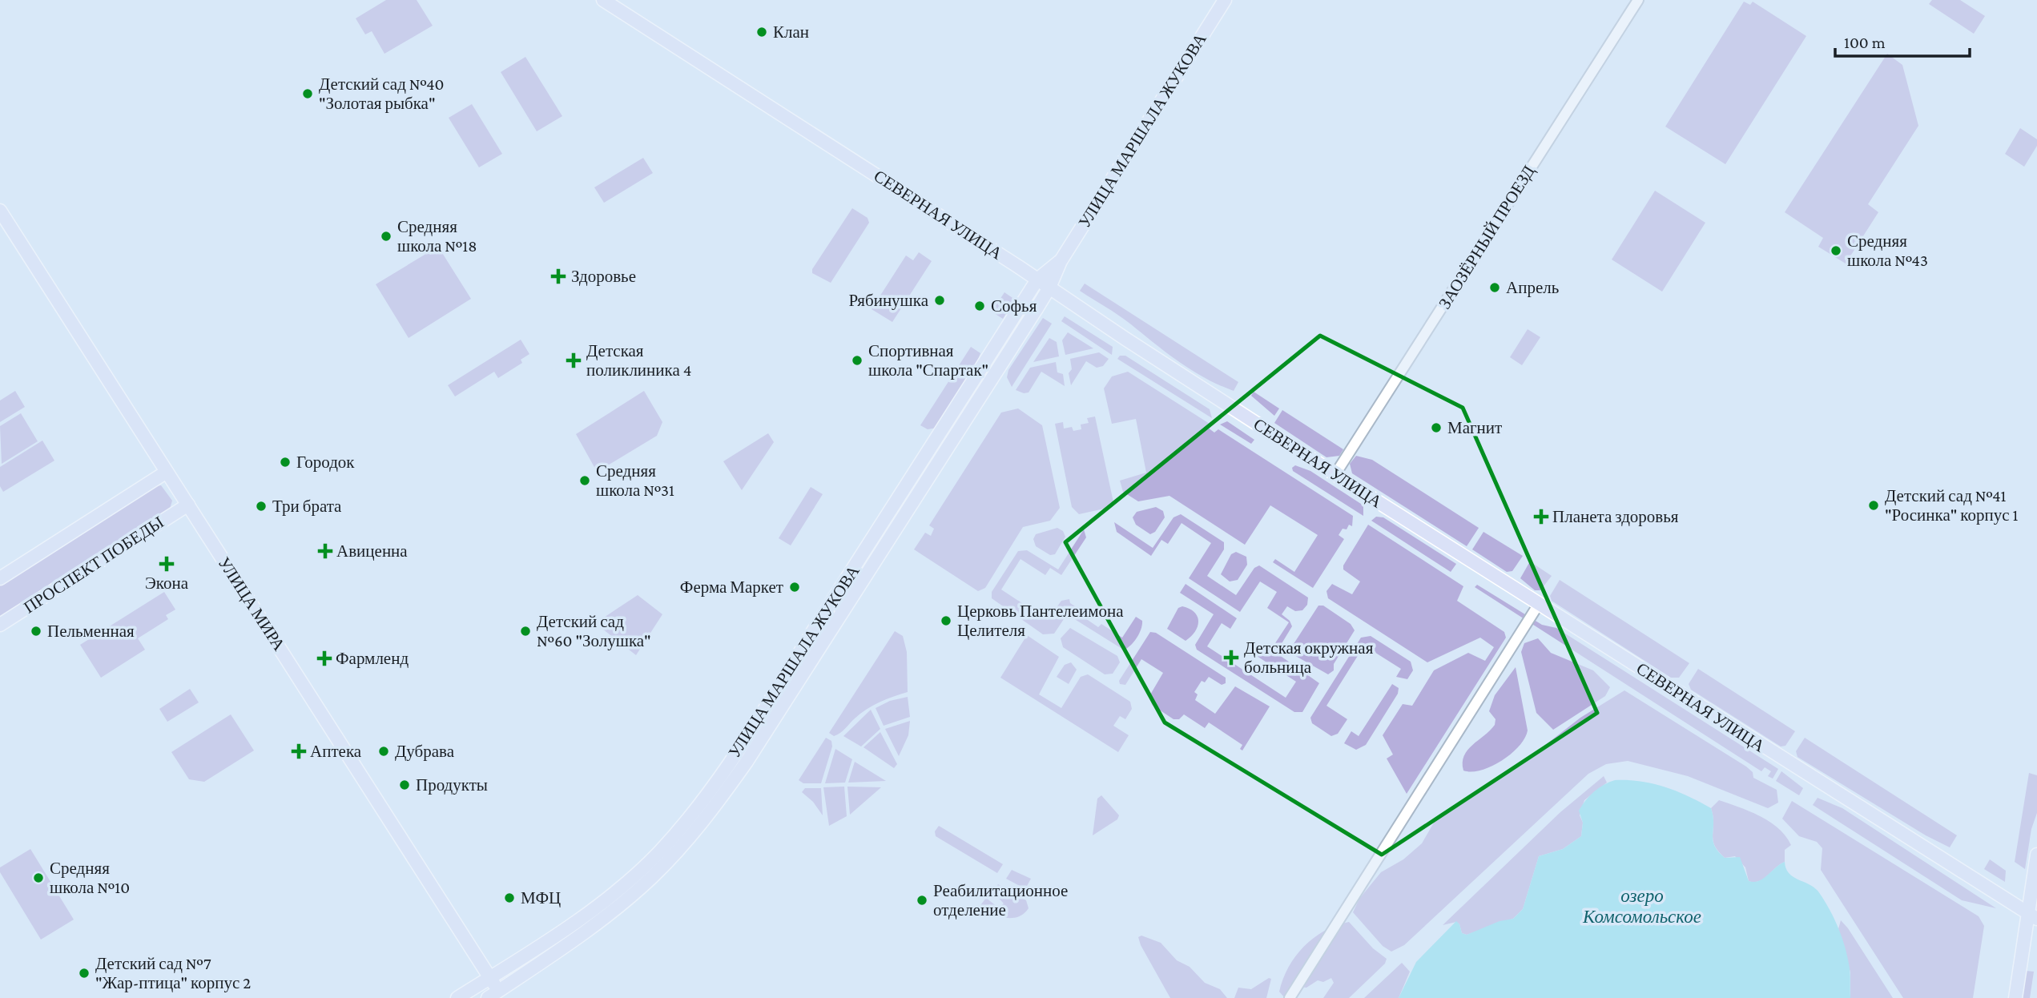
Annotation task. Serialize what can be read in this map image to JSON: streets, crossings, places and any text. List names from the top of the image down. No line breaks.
{"streets":{"main road":["УЛИЦА МАРШАЛА ЖУКОВА","СЕВЕРНАЯ УЛИЦА","ПРОСПЕКТ ПОБЕДЫ","УЛИЦА МИРА"],"street":["ЗАОЗЁРНЫЙ ПРОЕЗД"]},"crossings":[["УЛИЦА МАРШАЛА ЖУКОВА","СЕВЕРНАЯ УЛИЦА"],["УЛИЦА МАРШАЛА ЖУКОВА","УЛИЦА МИРА"],["СЕВЕРНАЯ УЛИЦА","ЗАОЗЁРНЫЙ ПРОЕЗД"],["ПРОСПЕКТ ПОБЕДЫ","УЛИЦА МИРА"]],"water":["озеро Комсомольское"],"places":{"other":["Клан","Детский сад №40 \"Золотая рыбка\"","Средняя школа №18","Средняя школа №43","Апрель","Рябинушка","Софья","Спортивная школа \"Спартак\"","Магнит","Городок","Средняя школа №31","Детский сад №41 \"Росинка\" корпус 1","Три брата","Ферма Маркет","Церковь Пантелеимона Целителя","Пельменная","Детский сад №60 \"Золушка\"","Дубрава","Продукты","Средняя школа №10","МФЦ","Реабилитационное отделение","Детский сад №7 \"Жар-птица\" корпус 2"],"health":["Здоровье","Детская поликлиника 4","Планета здоровья","Авиценна","Экона","Детская окружная больница","Фармленд","Аптека"]},"scale_bar":"100 m"}
